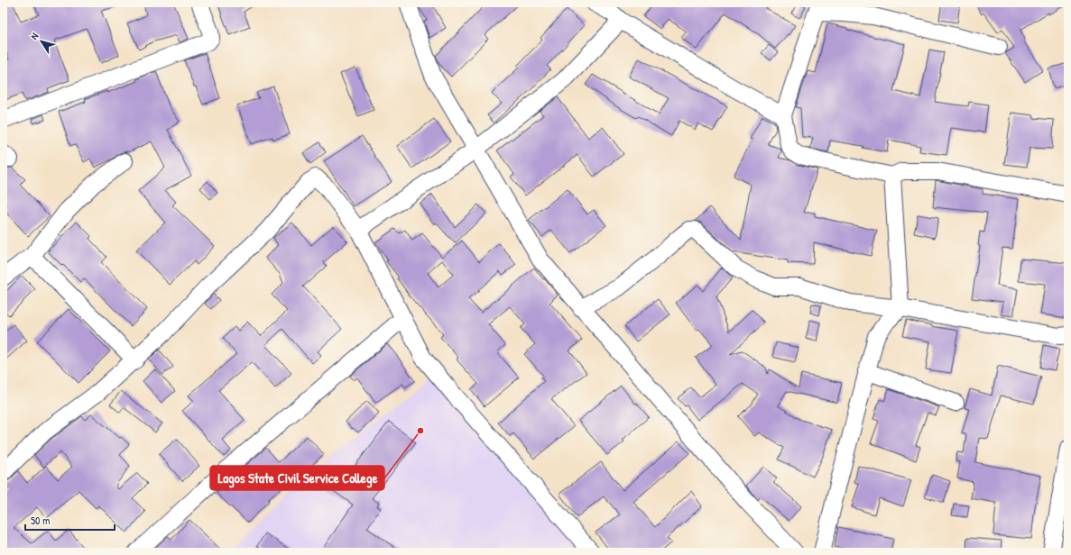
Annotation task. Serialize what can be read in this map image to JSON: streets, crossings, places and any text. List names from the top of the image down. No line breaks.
{"places":["Lagos State Civil Service College"],"scale_bar":"50 m","north":"top left"}
